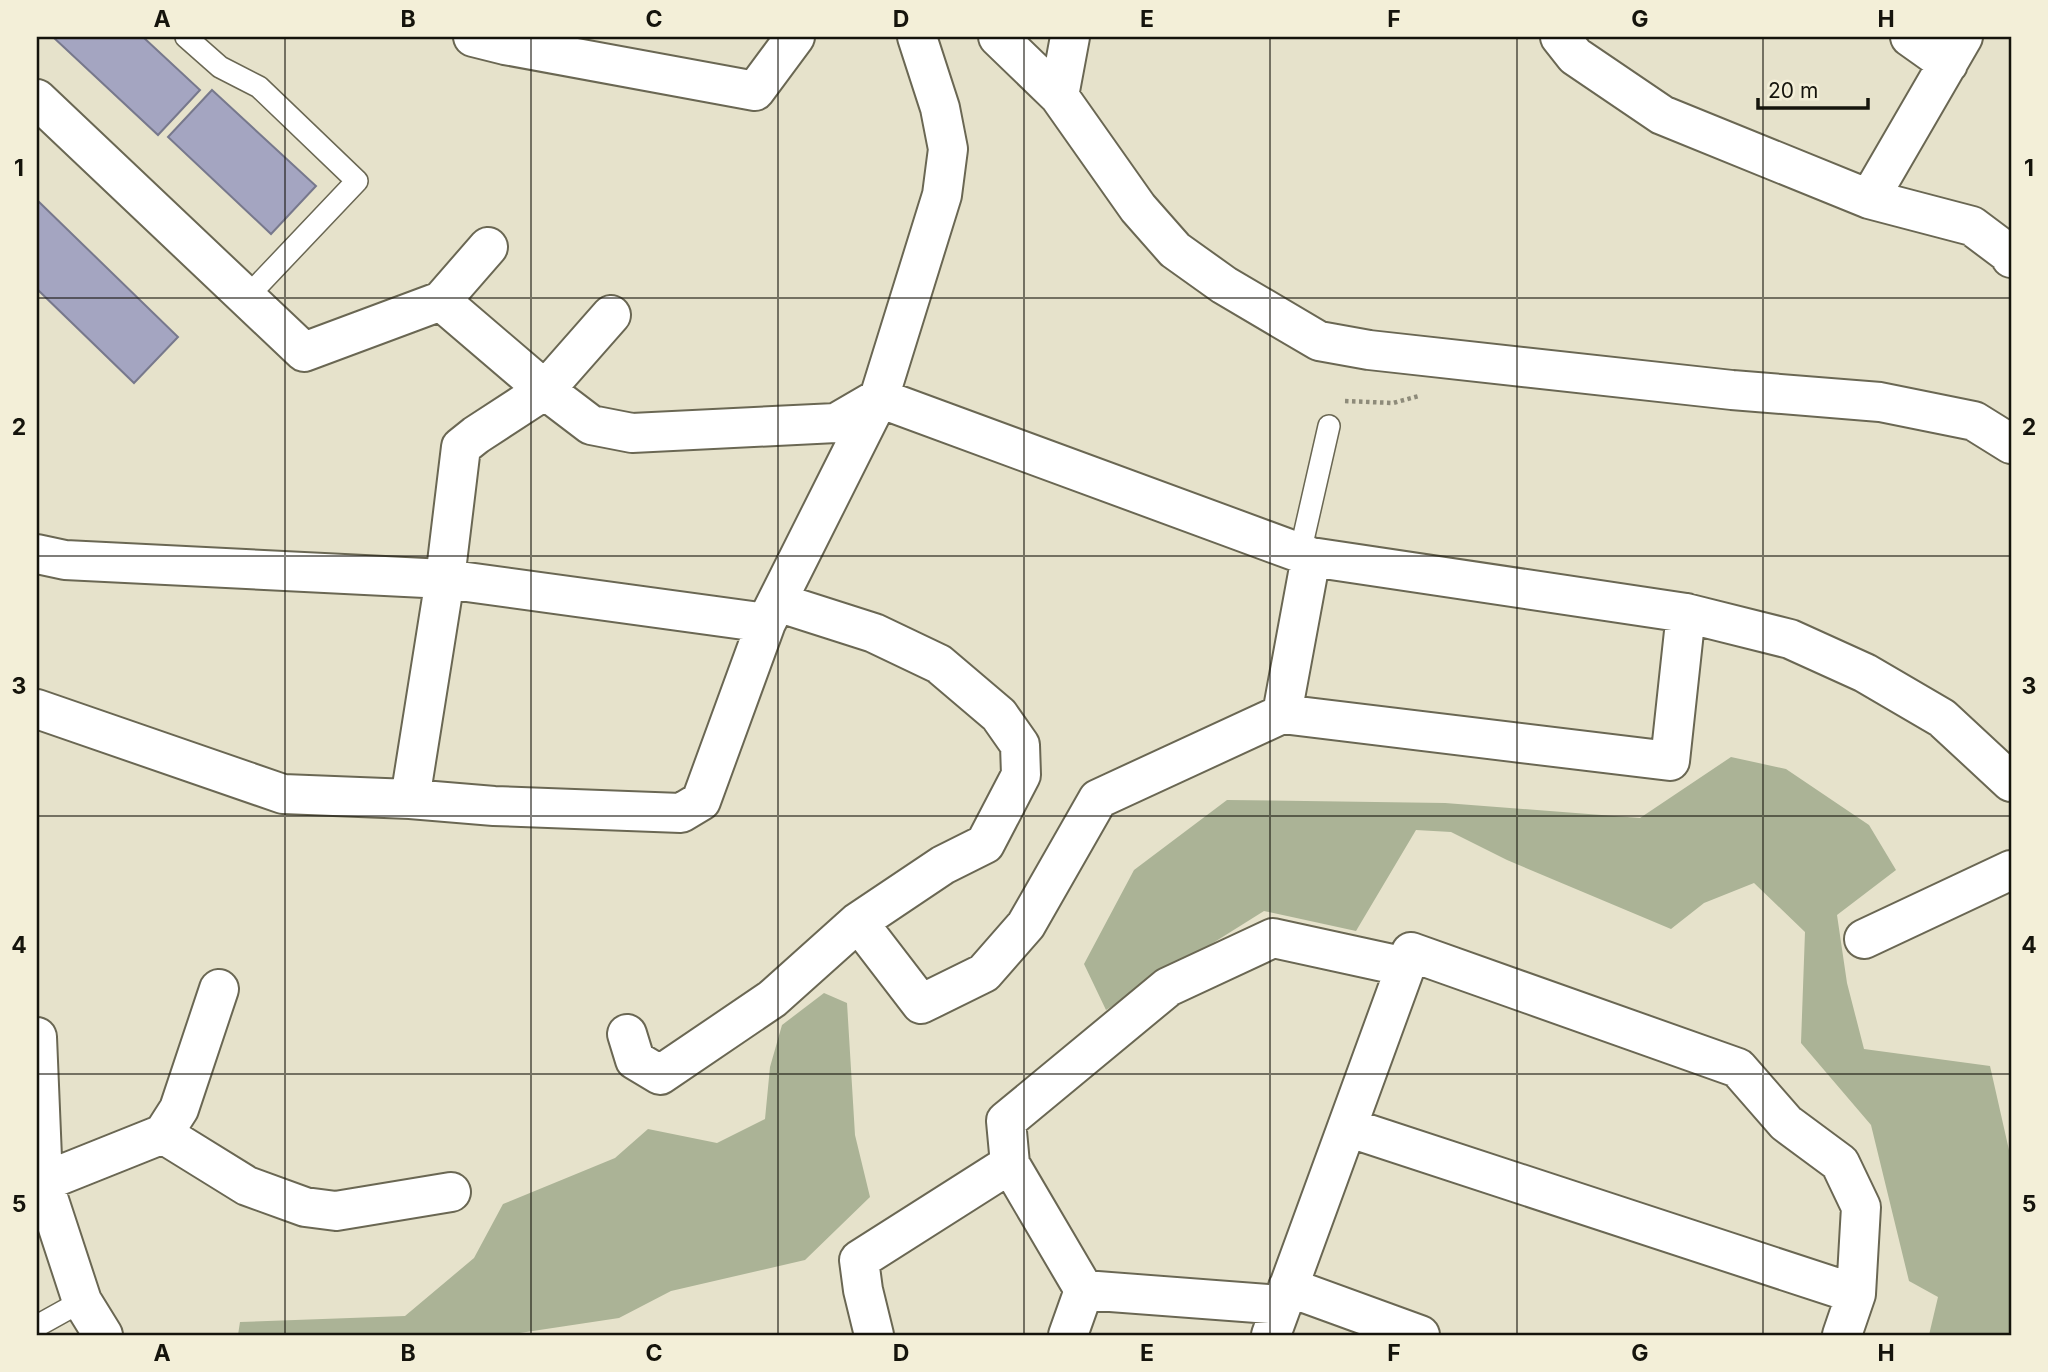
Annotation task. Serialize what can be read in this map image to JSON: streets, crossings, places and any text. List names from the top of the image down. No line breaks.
{"scale_bar":"20 m","grid":{"columns":["A","B","C","D","E","F","G","H"],"rows":["1","2","3","4","5"]}}
